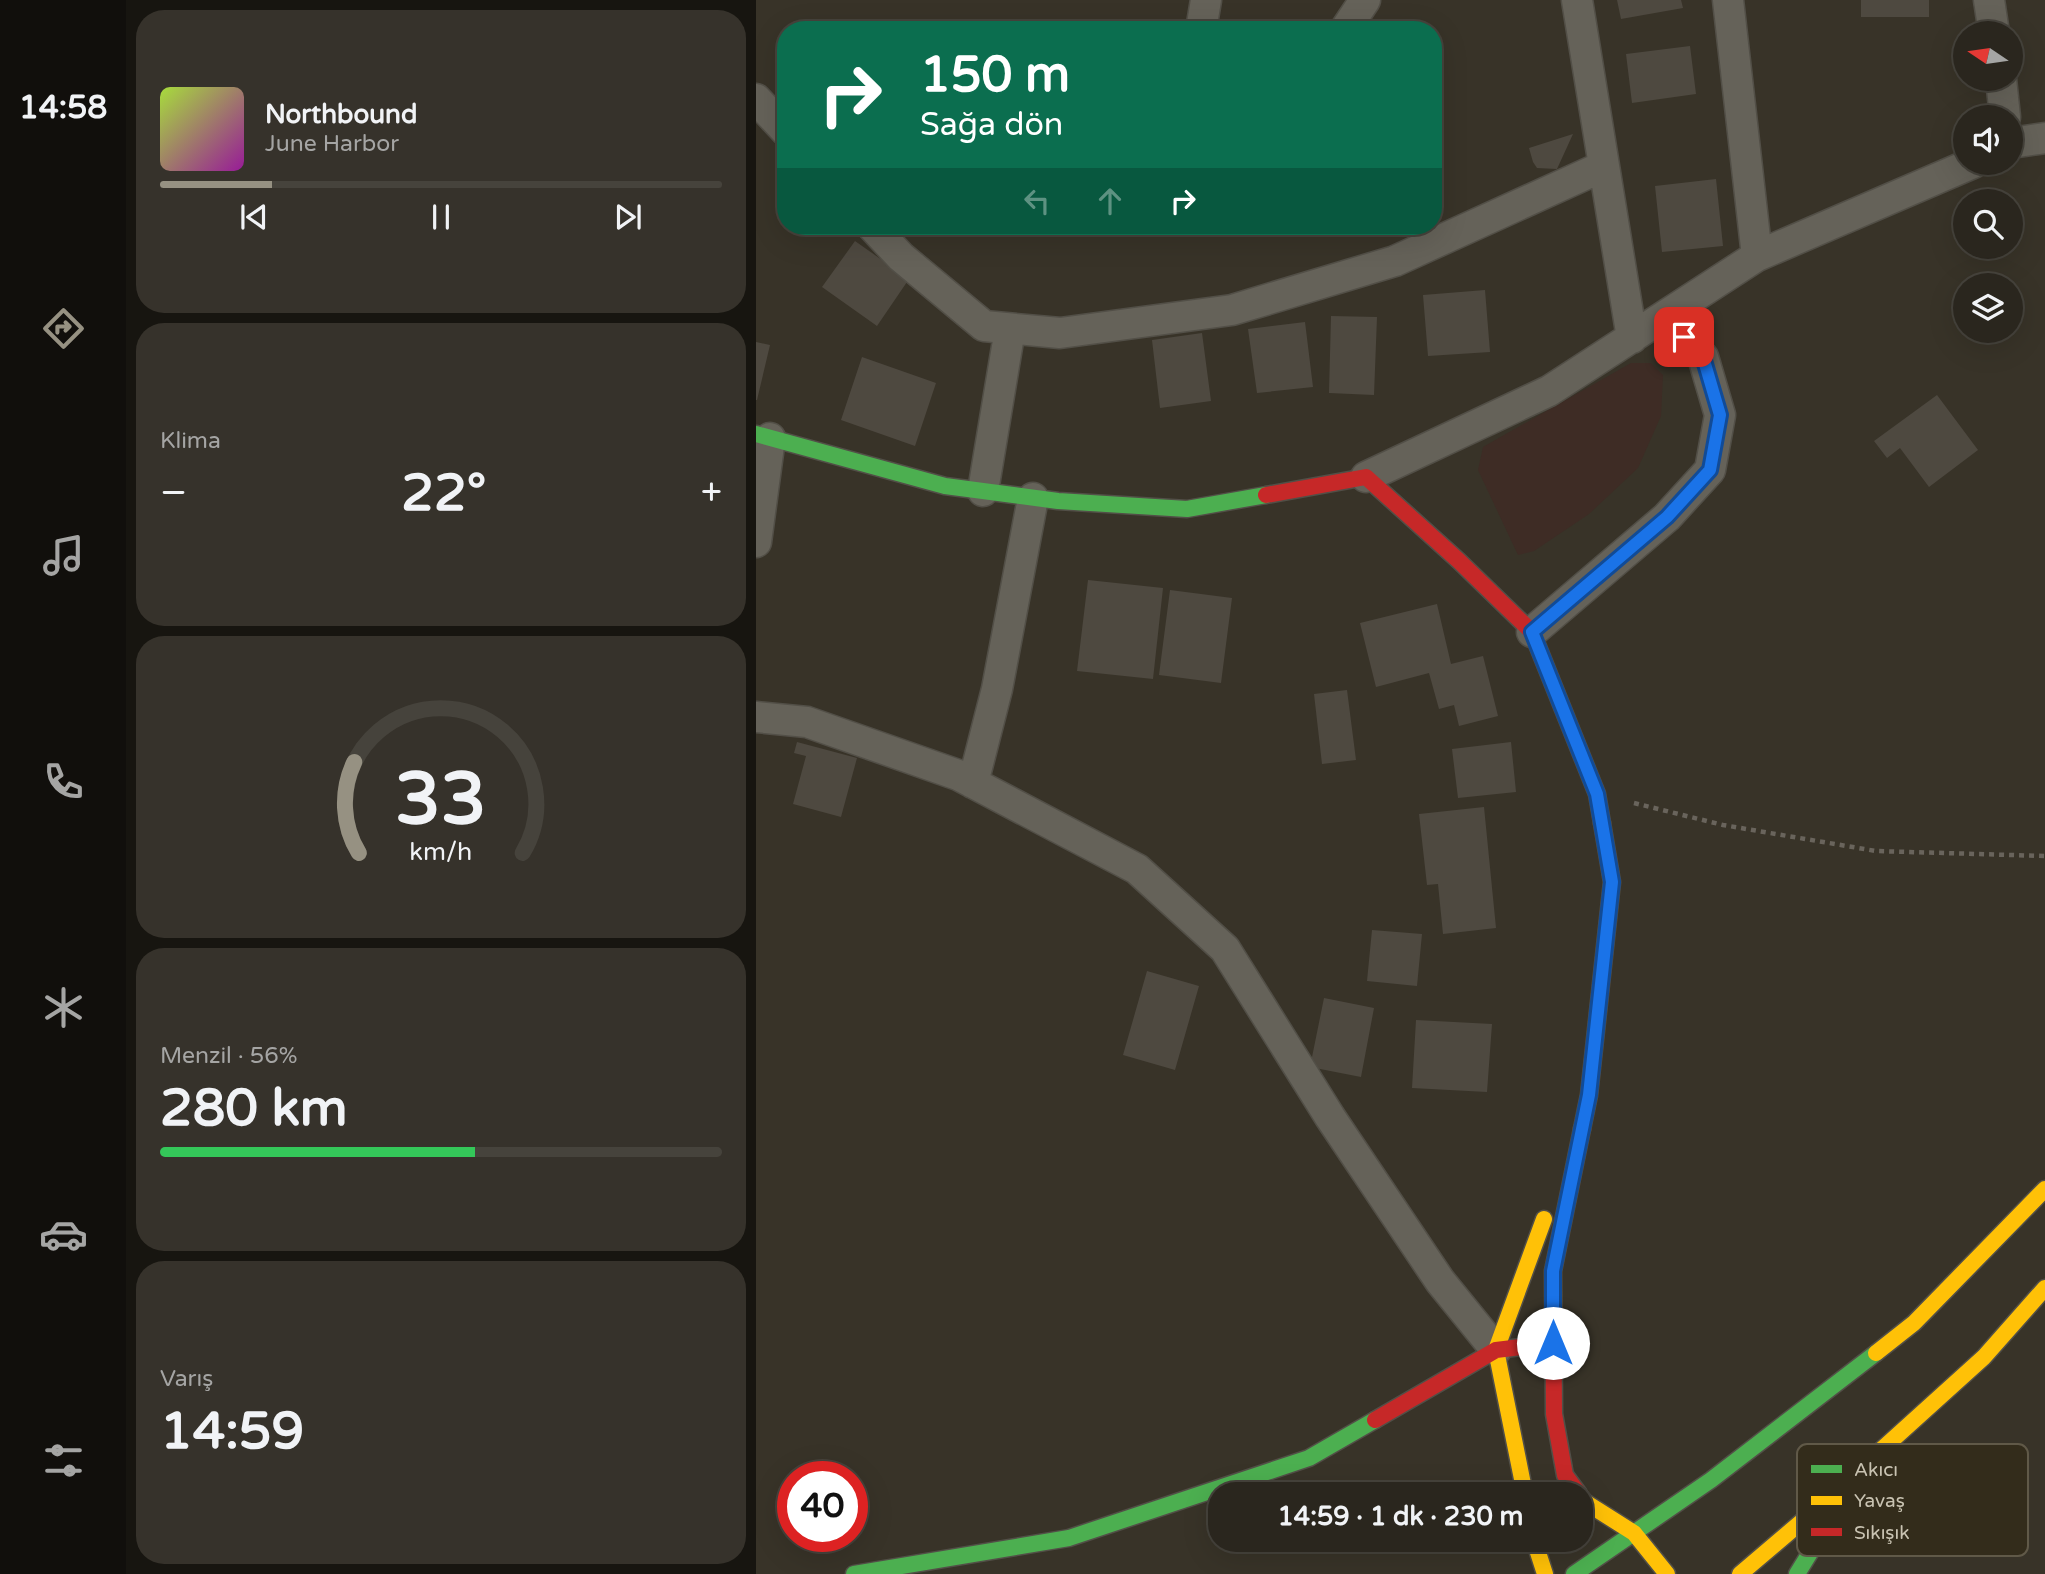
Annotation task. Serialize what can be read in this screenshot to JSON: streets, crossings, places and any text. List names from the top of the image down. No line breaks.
{"legend":["Akıcı","Yavaş","Sıkışık"],"north":"left","page":{"tabs":"14:58","turn":["150 m","Sağa dön"],"song":["Northbound","June Harbor"],"tile":["Klima",["Menzil · 56%","280 km"],["Varış","14:59"]],"heat":["−","22°","+"],"limit":"40","trip":"14:59 · 1 dk · 230 m","gauge":["33","km/h"]}}
